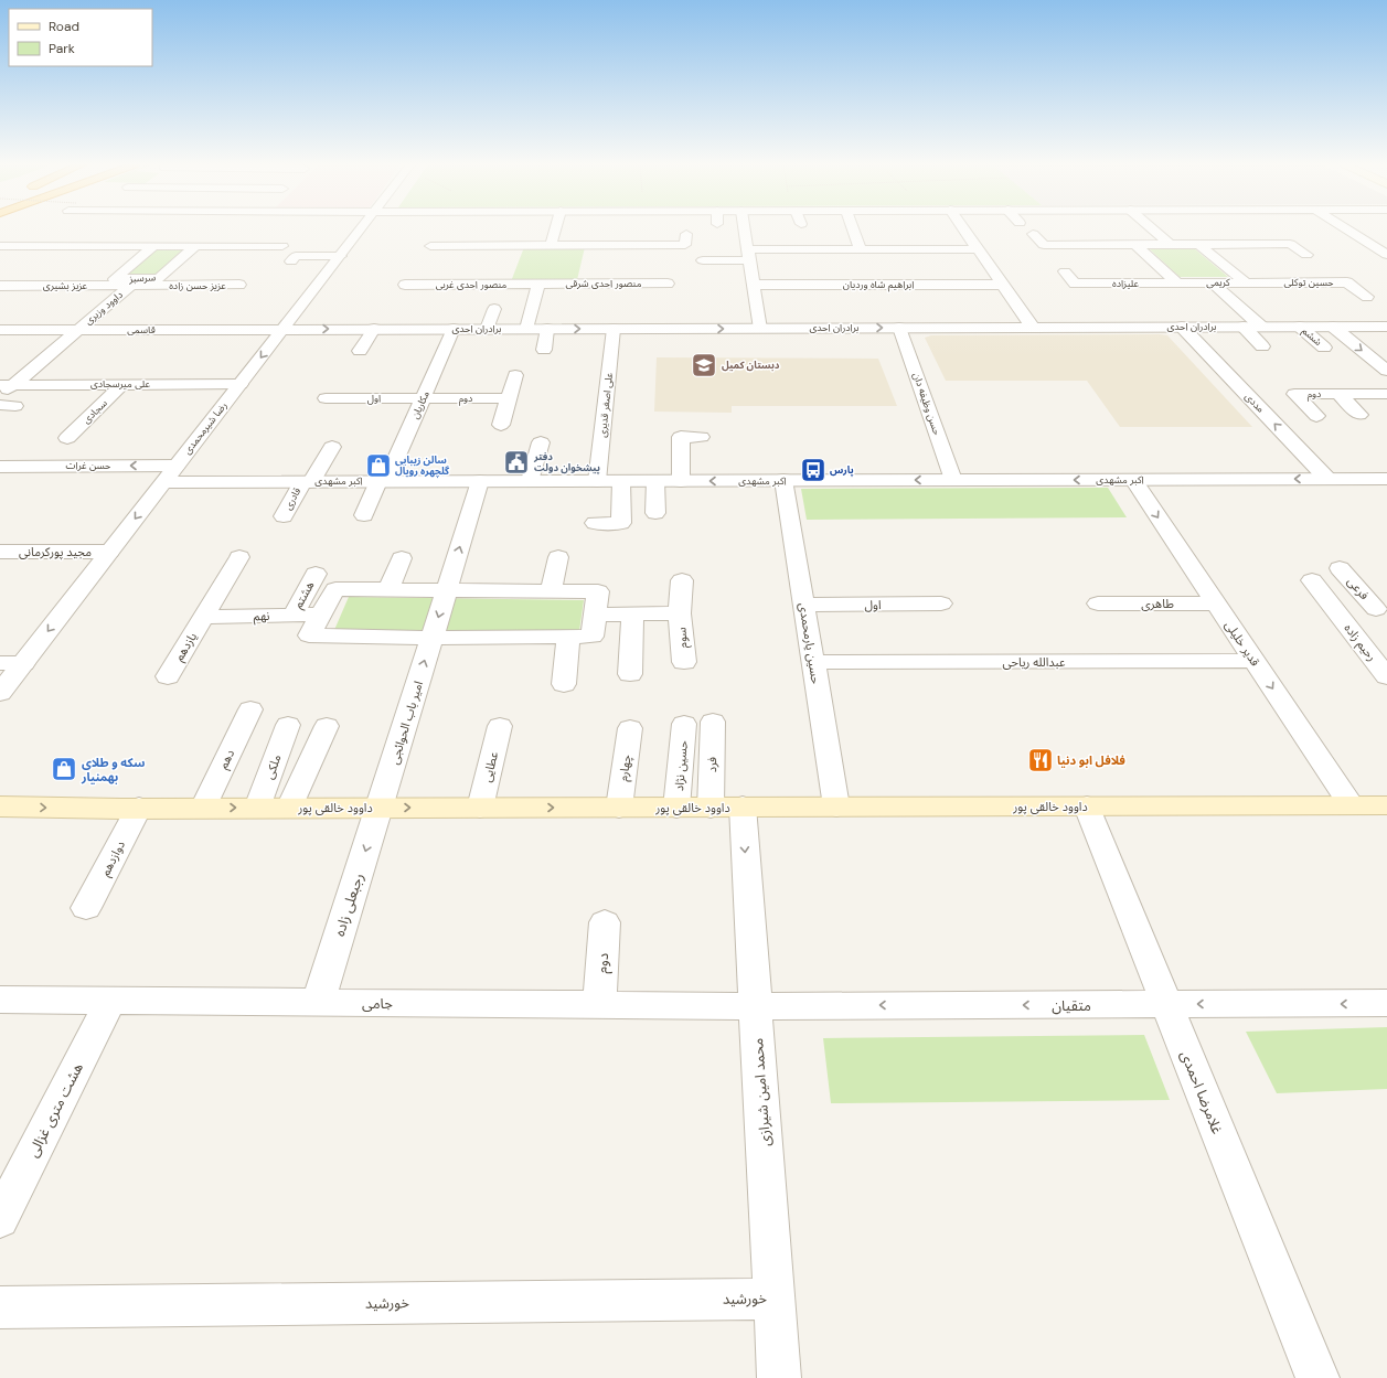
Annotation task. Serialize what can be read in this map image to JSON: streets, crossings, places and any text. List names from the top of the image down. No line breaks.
{"streets":{"main road":["داوود خالقی پور"],"street":["سرسبز","کریمی","حسین توکلی","منصور احدی شرقی","علیزاده","منصور احدی غربی","ابراهیم شاه وردیان","عزیز بشیری","عزیز حسن زاده","داوود وزیری","برادران احدی","قاسمی","ششم","علی میرسجادی","دوم","اول","مددی","حسن وظیفه دان","مکاریان","علی اصغر قدیری","سجادی","رضا شیرمحمدی","حسن غرات","اکبر مشهدی","قادری","مجید پورکرمانی","فرعی","هشتم","طاهری","نهم","سوم","رحیم زاده","حسین یارمحمدی","قدیر خلیلی","یازدهم","عبدالله ریاحی","امیر باب الحوائجی","دهم","فرد","حسین نژاد","ملکی","عطایی","چهارم","دوازدهم","رجبعلی زاده","جامی","متقیان","محمد امین شیرازی","غلامرضا احمدی","هشت متری غزالی","خورشید"]},"crossings":[["سرسبز","عزیز بشیری"],["سرسبز","عزیز حسن زاده"],["سرسبز","داوود وزیری"],["کریمی","حسین توکلی"],["کریمی","علیزاده"],["منصور احدی شرقی","منصور احدی غربی"],["عزیز بشیری","عزیز حسن زاده"],["عزیز بشیری","داوود وزیری"],["عزیز حسن زاده","داوود وزیری"],["داوود وزیری","قاسمی"],["برادران احدی","قاسمی"],["برادران احدی","ششم"],["برادران احدی","مددی"],["برادران احدی","حسن وظیفه دان"],["برادران احدی","مکاریان"],["برادران احدی","علی اصغر قدیری"],["برادران احدی","رضا شیرمحمدی"],["قاسمی","رضا شیرمحمدی"],["علی میرسجادی","سجادی"],["علی میرسجادی","رضا شیرمحمدی"],["دوم","اول"],["دوم","مکاریان"],["دوم","جامی"],["اول","مکاریان"],["اول","حسین یارمحمدی"],["مددی","اکبر مشهدی"],["حسن وظیفه دان","اکبر مشهدی"],["مکاریان","اکبر مشهدی"],["علی اصغر قدیری","اکبر مشهدی"],["رضا شیرمحمدی","حسن غرات"],["رضا شیرمحمدی","اکبر مشهدی"],["رضا شیرمحمدی","مجید پورکرمانی"],["حسن غرات","اکبر مشهدی"],["اکبر مشهدی","قادری"],["اکبر مشهدی","حسین یارمحمدی"],["اکبر مشهدی","قدیر خلیلی"],["هشتم","نهم"],["طاهری","قدیر خلیلی"],["نهم","یازدهم"],["حسین یارمحمدی","عبدالله ریاحی"],["حسین یارمحمدی","داوود خالقی پور"],["قدیر خلیلی","عبدالله ریاحی"],["قدیر خلیلی","داوود خالقی پور"],["امیر باب الحوائجی","داوود خالقی پور"],["امیر باب الحوائجی","رجبعلی زاده"],["دهم","داوود خالقی پور"],["فرد","داوود خالقی پور"],["حسین نژاد","داوود خالقی پور"],["ملکی","داوود خالقی پور"],["عطایی","داوود خالقی پور"],["چهارم","داوود خالقی پور"],["داوود خالقی پور","دوازدهم"],["داوود خالقی پور","رجبعلی زاده"],["داوود خالقی پور","محمد امین شیرازی"],["داوود خالقی پور","غلامرضا احمدی"],["رجبعلی زاده","جامی"],["جامی","متقیان"],["جامی","محمد امین شیرازی"],["جامی","هشت متری غزالی"],["متقیان","محمد امین شیرازی"],["متقیان","غلامرضا احمدی"],["محمد امین شیرازی","خورشید"]],"one_way":["حسن غرات","اکبر مشهدی","قدیر خلیلی","رجبعلی زاده","متقیان"],"places":{"school or university":["دبستان کمیل"],"public building":["دفتر پیشخوان دولت"],"shop":["سالن زیبایی گلچهره رویال","سکه و طلای بهمنیار"],"bus stop":["پارس"],"restaurant":["فلافل ابو دنیا"]},"legend":["Road","Park"]}
